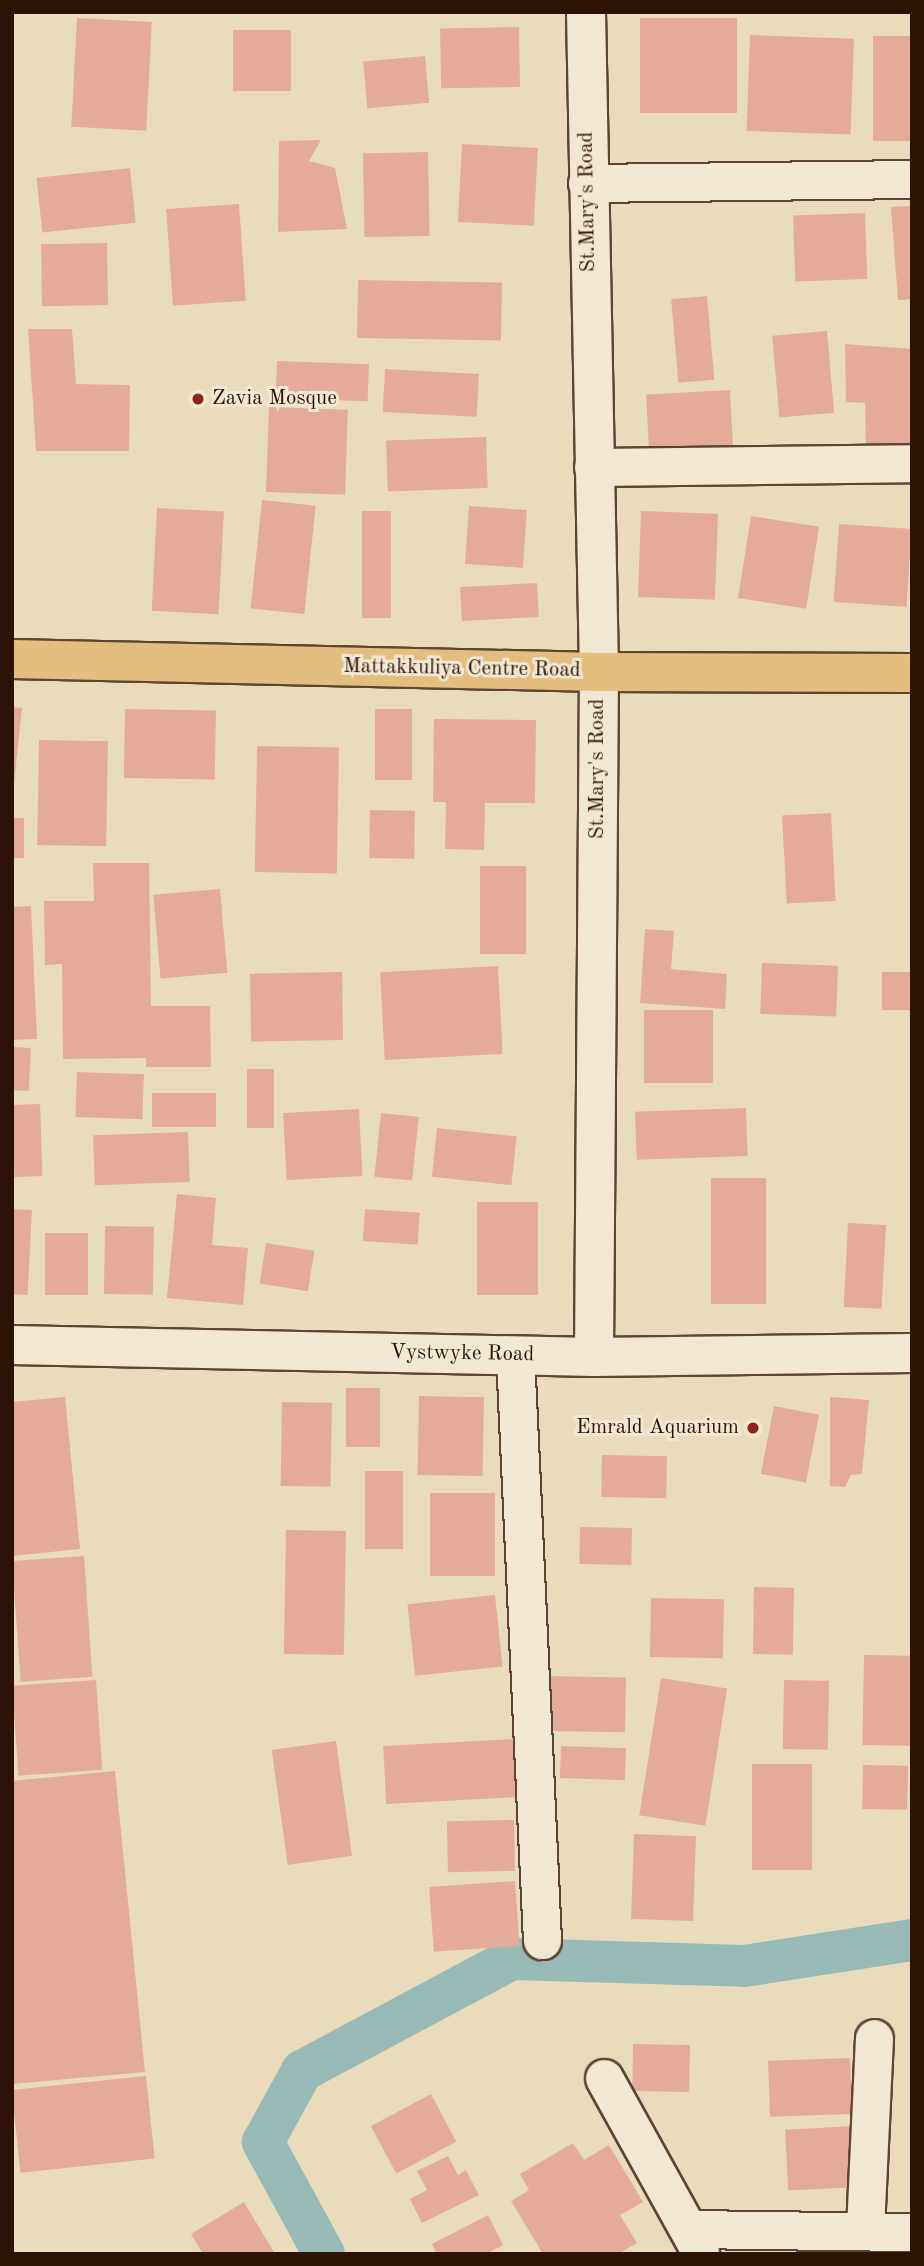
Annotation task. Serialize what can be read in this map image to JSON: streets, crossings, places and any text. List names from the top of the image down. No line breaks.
{"streets":{"main road":["Mattakkuliya Centre Road"],"street":["St.Mary's Road","Vystwyke Road"]},"crossings":[["St.Mary's Road","Mattakkuliya Centre Road"],["St.Mary's Road","Vystwyke Road"]],"places":["Zavia Mosque","Emrald Aquarium"]}
